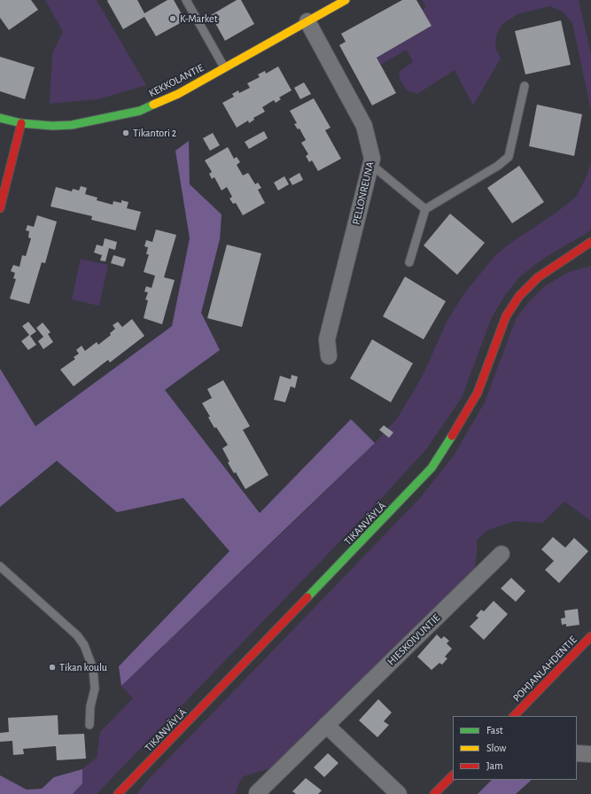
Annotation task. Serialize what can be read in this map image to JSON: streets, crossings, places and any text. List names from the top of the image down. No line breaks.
{"streets":{"main road":["KEKKOLANTIE","TIKANVÄYLÄ","POHJANLAHDENTIE"],"street":["PELLONREUNA","HIESKOIVUNTIE"]},"crossings":[["KEKKOLANTIE","PELLONREUNA"]],"places":["K-Market","Tikantori 2","Tikan koulu"],"legend":["Fast","Slow","Jam"]}
